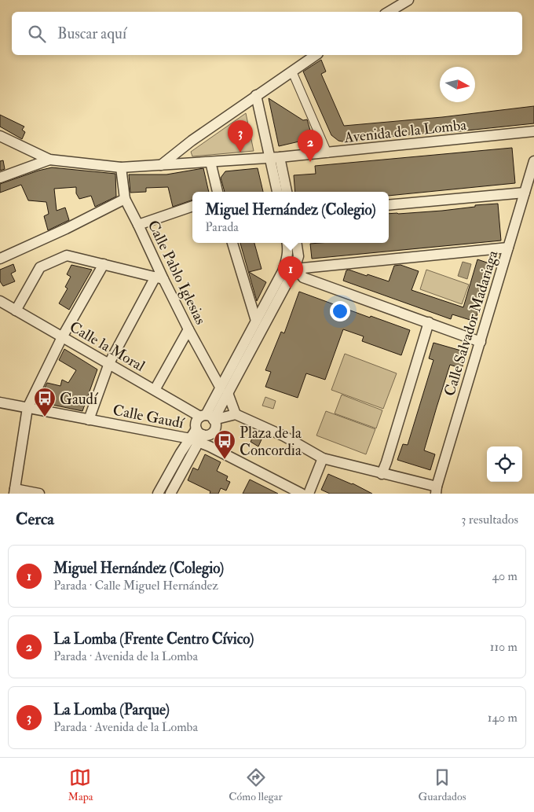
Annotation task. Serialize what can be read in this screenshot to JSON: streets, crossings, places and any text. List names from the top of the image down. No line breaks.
{"streets":{"street":["Avenida de la Lomba","Calle Pablo Iglesias","Calle Salvador Madariaga","Calle la Moral","Calle Gaudí"]},"crossings":[["Avenida de la Lomba","Calle Pablo Iglesias"],["Calle la Moral","Calle Gaudí"]],"places":{"bus stop":["Gaudí","Plaza de la Concordia"]},"north":"right","page":{"search":"Buscar aquí","pins":["3","2","1"],"popup":["Miguel Hernández (Colegio)","Parada"],"heading":["Cerca","3 resultados"],"list":[{"mark":"1","name":"Miguel Hernández (Colegio)","note":"Parada · Calle Miguel Hernández","value":"40 m"},{"mark":"2","name":"La Lomba (Frente Centro Cívico)","note":"Parada · Avenida de la Lomba","value":"110 m"},{"mark":"3","name":"La Lomba (Parque)","note":"Parada · Avenida de la Lomba","value":"140 m"}],"nav":["Mapa","Cómo llegar","Guardados"]}}
